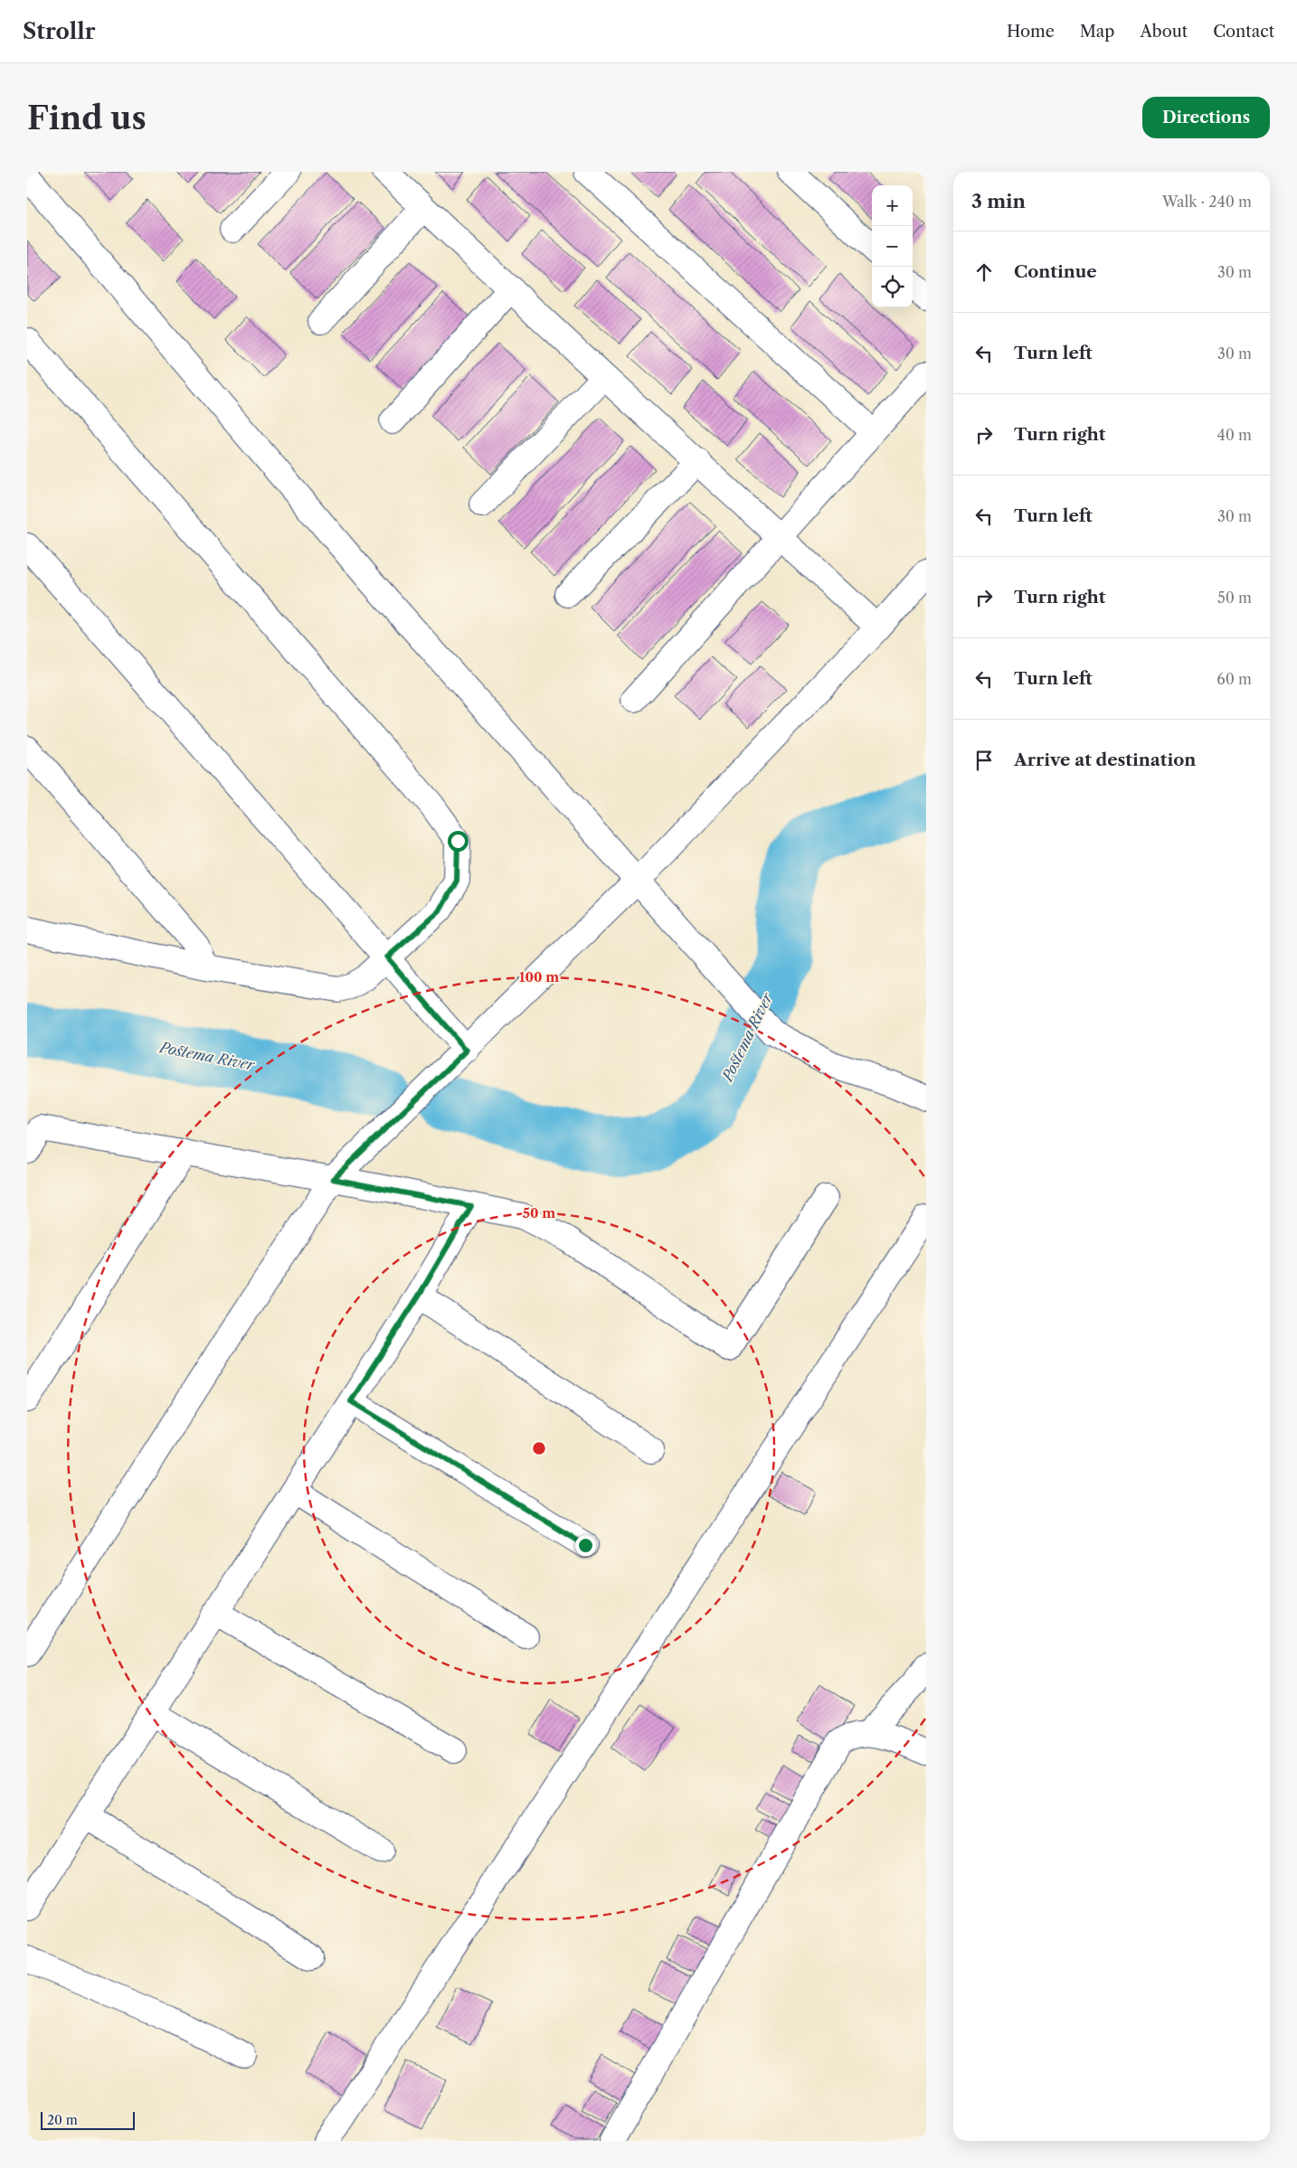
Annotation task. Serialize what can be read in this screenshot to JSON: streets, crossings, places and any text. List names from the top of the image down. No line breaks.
{"water":["Postema River"],"scale_bar":"20 m","page":{"header":"Strollr","nav":["Home","Map","About","Contact"],"buttons":"Directions","title":"Find us","heading":["3 min","Walk · 240 m"],"map_buttons":["+","−"],"list":[["Continue","30 m"],["Turn left","30 m"],["Turn right","40 m"],["Turn left","30 m"],["Turn right","50 m"],["Turn left","60 m"],"Arrive at destination"],"scale":"20 m"},"rings":["100 m","50 m"]}
